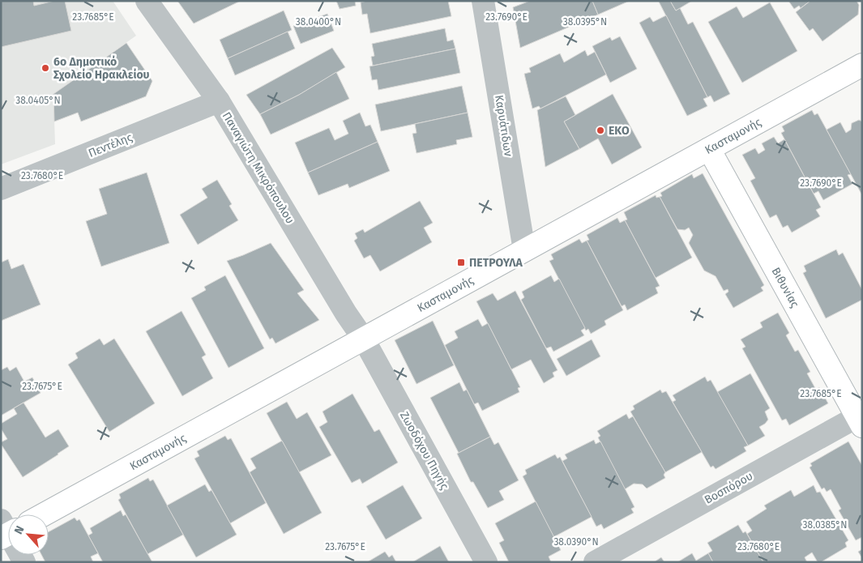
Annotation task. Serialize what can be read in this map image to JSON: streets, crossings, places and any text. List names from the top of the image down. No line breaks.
{"streets":{"street":["Καρυάτιδων","Κασταμονής","Πεντέλης","Παναγιώτη Μικρόπουλου","Βιθυνίας","Ζωοδόχου Πηγής","Βοσπόρου"]},"crossings":[["Καρυάτιδων","Κασταμονής"],["Κασταμονής","Παναγιώτη Μικρόπουλου"],["Κασταμονής","Βιθυνίας"],["Κασταμονής","Ζωοδόχου Πηγής"],["Πεντέλης","Παναγιώτη Μικρόπουλου"],["Παναγιώτη Μικρόπουλου","Ζωοδόχου Πηγής"],["Βιθυνίας","Βοσπόρου"]],"places":{"other":["6ο Δημοτικό Σχολείο Ηρακλείου","EKO"],"transit":["ΠΕΤΡΟΥΛΑ"]},"north":"top left","coordinates":["23.7685°E","23.7690°E","38.0400°N","38.0395°N","38.0405°N","23.7680°E","23.7675°E","38.0385°N","38.0390°N"]}
